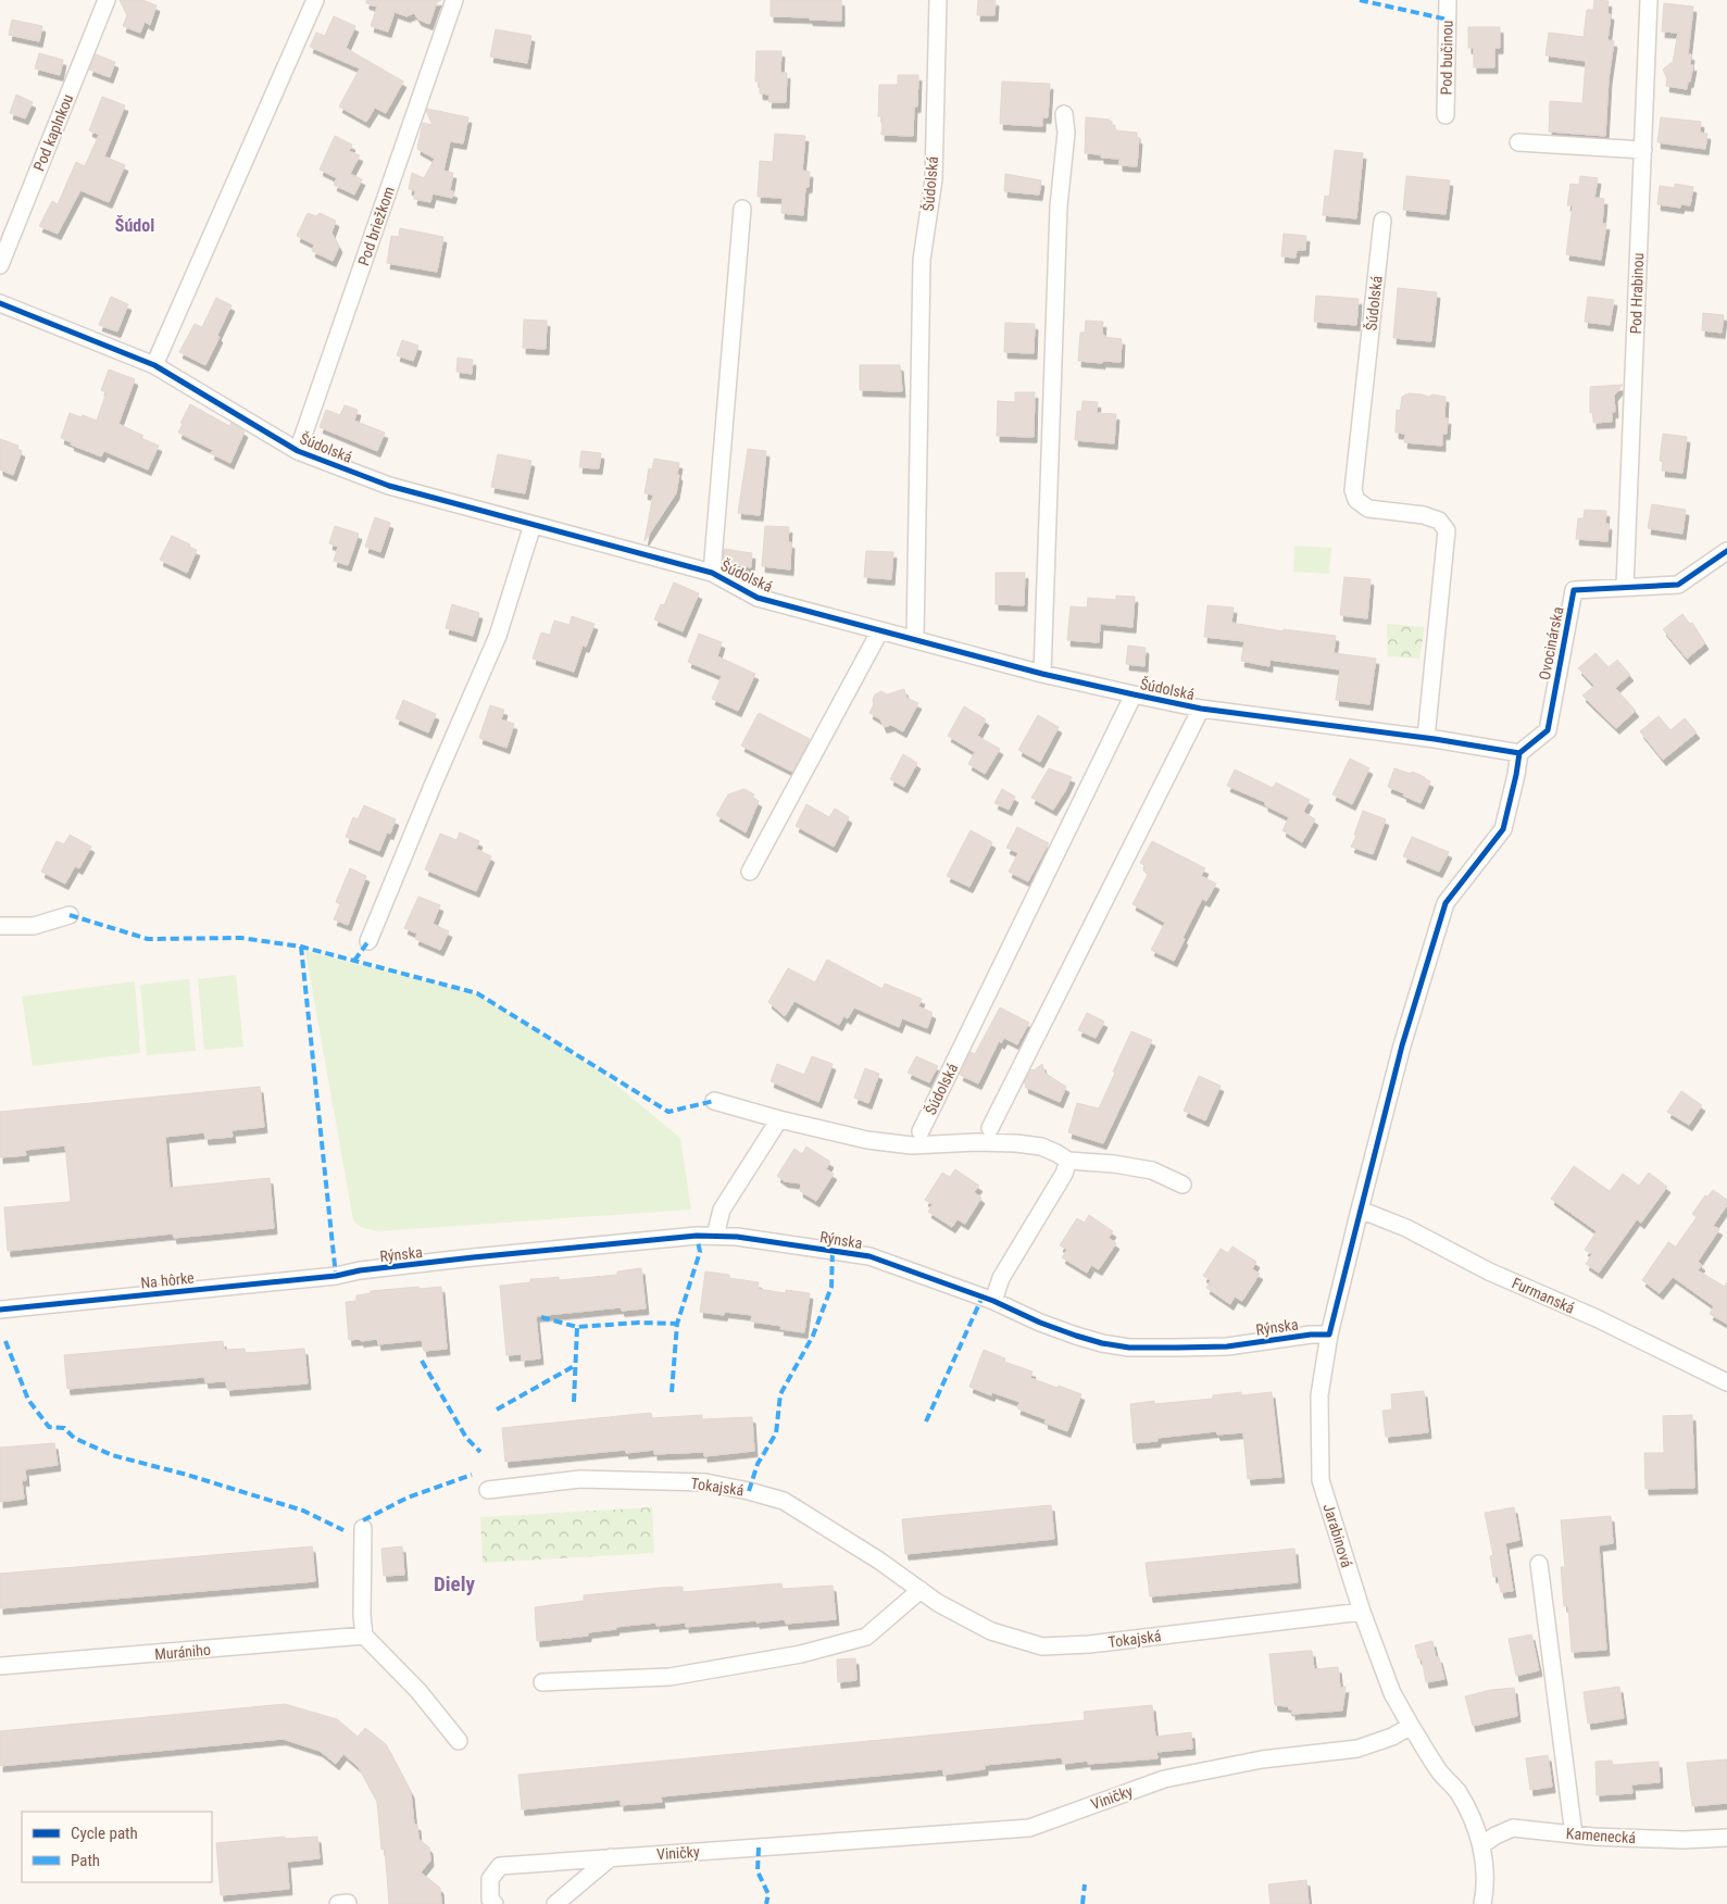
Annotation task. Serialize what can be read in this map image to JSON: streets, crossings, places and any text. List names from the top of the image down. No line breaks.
{"streets":{"street":["Pod bučinou","Pod kaplnkou","Šúdolská","Pod briežkom","Pod Hrabinou","Ovocinárska","Rýnska","Na hôrke","Furmanská","Tokajská","Jarabinová","Murániho","Viničky","Kamenecká"]},"crossings":[["Šúdolská","Pod briežkom"],["Šúdolská","Ovocinárska"],["Šúdolská","Jarabinová"],["Pod Hrabinou","Ovocinárska"],["Ovocinárska","Jarabinová"],["Rýnska","Na hôrke"],["Rýnska","Jarabinová"],["Furmanská","Jarabinová"],["Tokajská","Jarabinová"],["Jarabinová","Viničky"]],"districts":["Šúdol","Diely"],"legend":["Cycle path","Path"]}
